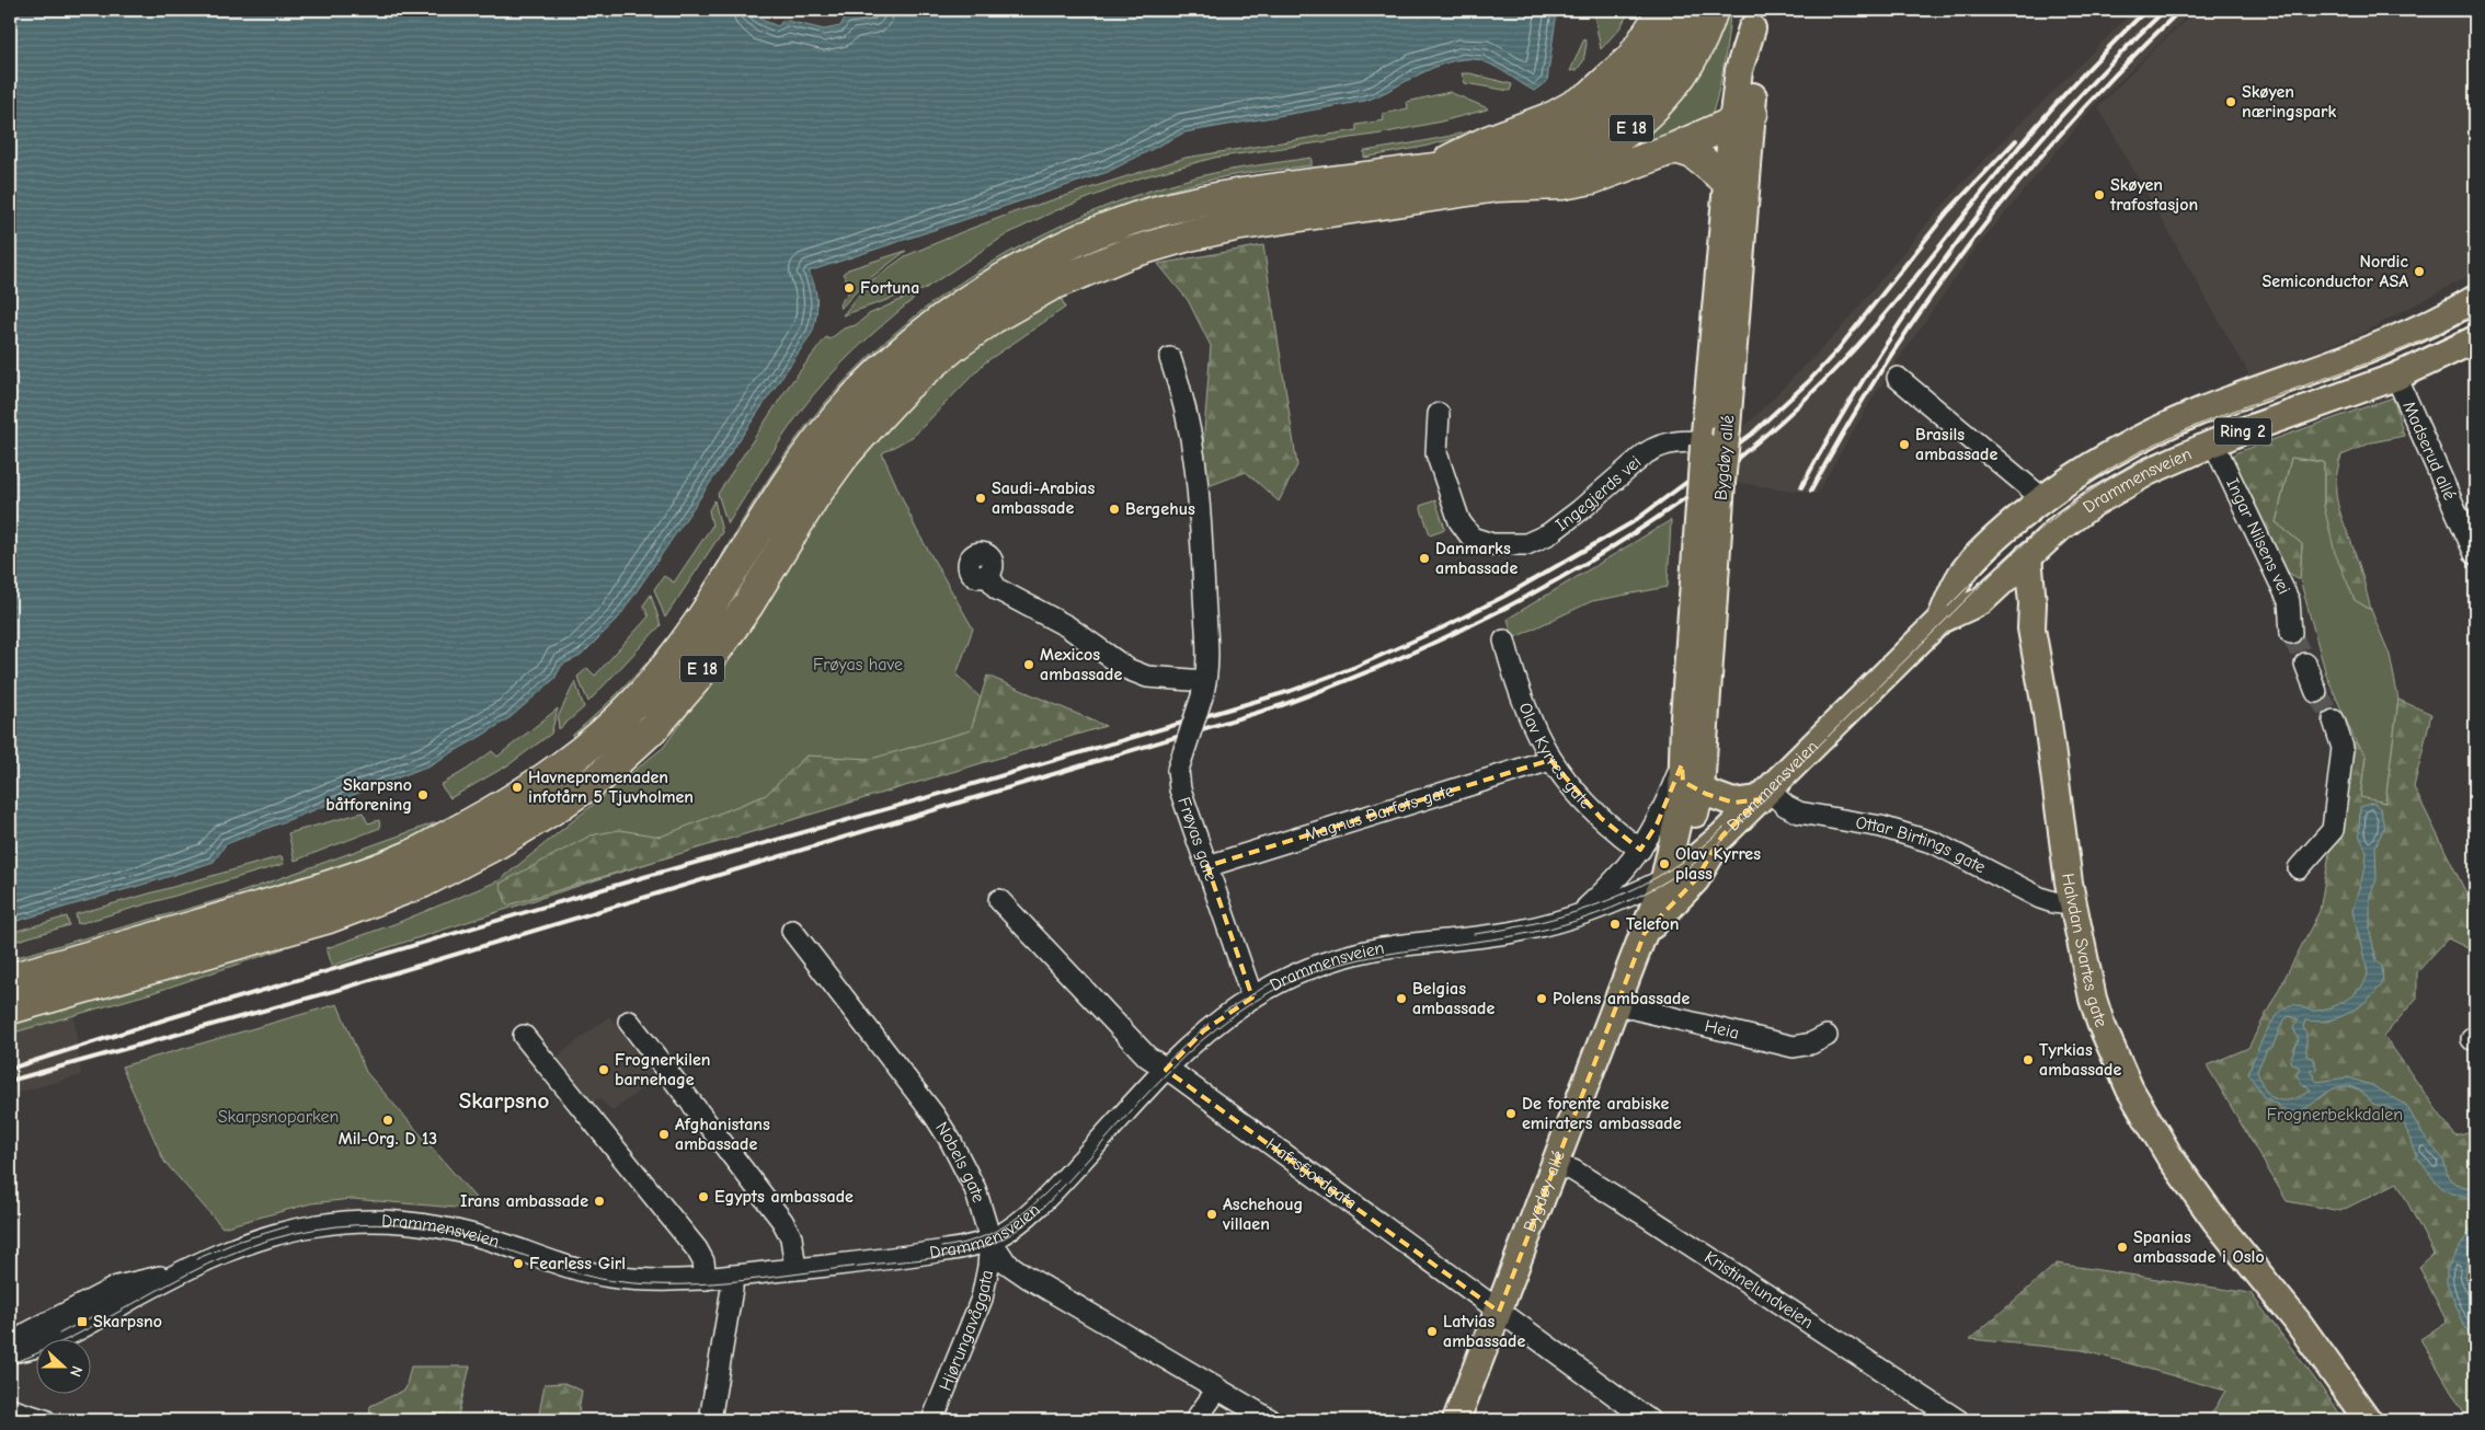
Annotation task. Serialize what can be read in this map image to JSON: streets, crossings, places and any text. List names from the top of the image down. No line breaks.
{"streets":{"highway":["E 18"],"main road":["Ring 2","Bygdøy allé","Drammensveien","Halvdan Svartes gate"],"street":["Madserud allé","Ingegjerds vei","Ingar Nilsens vei","Olav Kyrres gate","Magnus Barfots gate","Frøyas gate","Ottar Birtings gate","Heia","Nobels gate","Hafrsfjordgata","Kristinelundveien","Hjørungavåggata"]},"crossings":[["Madserud allé","Drammensveien"],["Bygdøy allé","Drammensveien"],["Bygdøy allé","Ingegjerds vei"],["Bygdøy allé","Heia"],["Bygdøy allé","Hafrsfjordgata"],["Bygdøy allé","Kristinelundveien"],["Drammensveien","Ingar Nilsens vei"],["Drammensveien","Frøyas gate"],["Drammensveien","Ottar Birtings gate"],["Drammensveien","Halvdan Svartes gate"],["Drammensveien","Nobels gate"],["Drammensveien","Hafrsfjordgata"],["Drammensveien","Hjørungavåggata"],["Olav Kyrres gate","Magnus Barfots gate"],["Magnus Barfots gate","Frøyas gate"],["Ottar Birtings gate","Halvdan Svartes gate"],["Nobels gate","Hjørungavåggata"]],"districts":["Skarpsno"],"parks":["Frøyas have","Frognerbekkdalen","Skarpsnoparken"],"places":{"other":["Skøyen næringspark","Skøyen trafostasjon","Nordic Semiconductor ASA","Fortuna","Brasils ambassade","Saudi-Arabias ambassade","Bergehus","Danmarks ambassade","Mexicos ambassade","Havnepromenaden infotårn 5 Tjuvholmen","Skarpsno båtforening","Olav Kyrres plass","Telefon","Belgias ambassade","Polens ambassade","Tyrkias ambassade","Frognerkilen barnehage","De forente arabiske emiraters ambassade","Mil-Org. D 13","Afghanistans ambassade","Egypts ambassade","Irans ambassade","Aschehoug villaen","Spanias ambassade i Oslo","Fearless Girl","Latvias ambassade"],"transit":["Skarpsno"]},"north":"right"}
